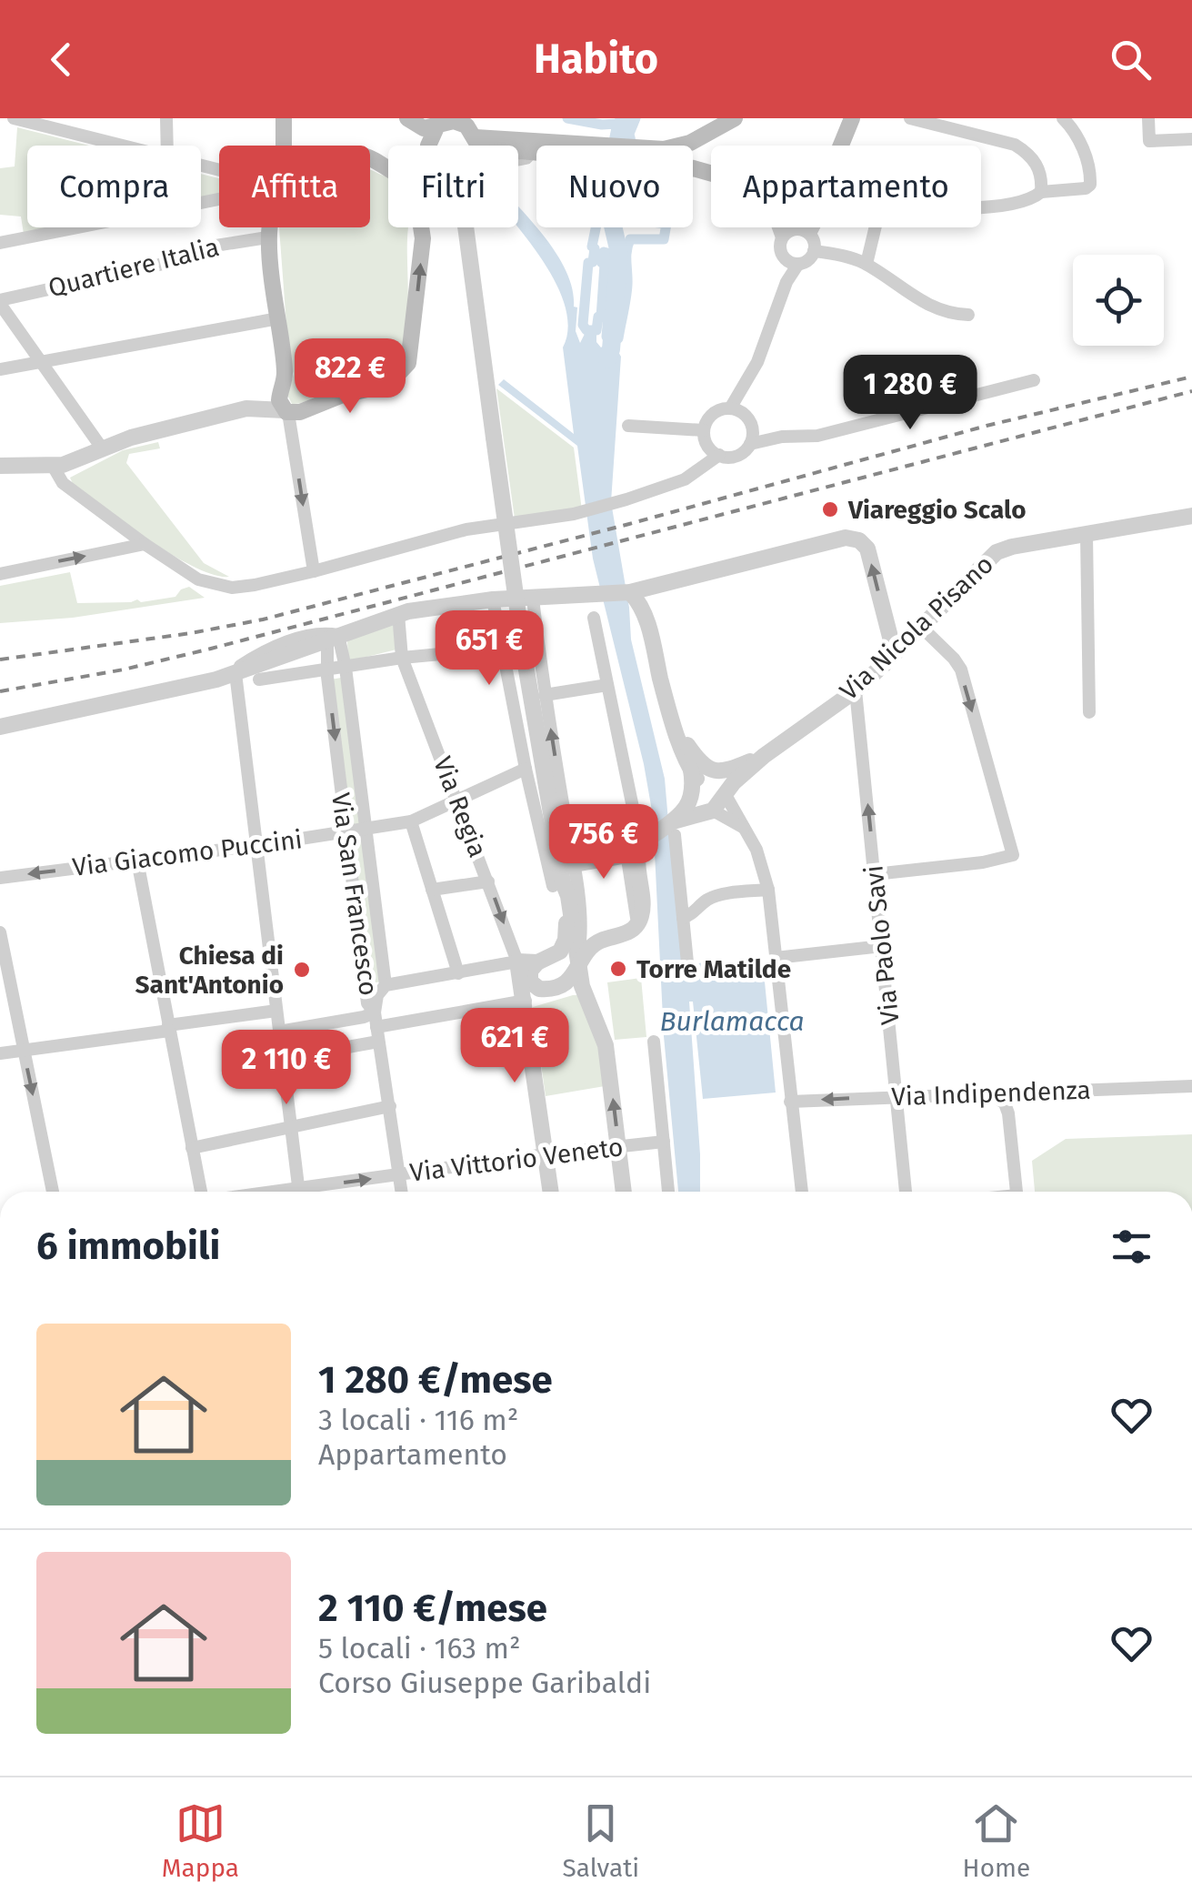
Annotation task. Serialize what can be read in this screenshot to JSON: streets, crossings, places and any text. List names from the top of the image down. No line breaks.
{"streets":{"street":["Quartiere Italia","Via Nicola Pisano","Via Regia","Via Giacomo Puccini","Via San Francesco","Via Paolo Savi","Via Indipendenza","Via Vittorio Veneto"]},"crossings":[["Via Nicola Pisano","Via Paolo Savi"],["Via Regia","Via Giacomo Puccini"],["Via Regia","Via Vittorio Veneto"],["Via Giacomo Puccini","Via San Francesco"],["Via San Francesco","Via Vittorio Veneto"],["Via Paolo Savi","Via Indipendenza"]],"one_way":["Via Paolo Savi"],"water":["Burlamacca"],"places":["Viareggio Scalo","Torre Matilde","Chiesa di Sant'Antonio"],"page":{"header":"Habito","chip":["Compra","Affitta","Filtri","Nuovo","Appartamento"],"price":["822 €","1 280 €","651 €","756 €","621 €","2 110 €"],"heading":"6 immobili","list":[{"name":"1 280 €/mese","note":"3 locali · 116 m² · Appartamento"},{"name":"2 110 €/mese","note":"5 locali · 163 m² · Corso Giuseppe Garibaldi"}],"tabs":["Mappa","Salvati","Home"]}}
